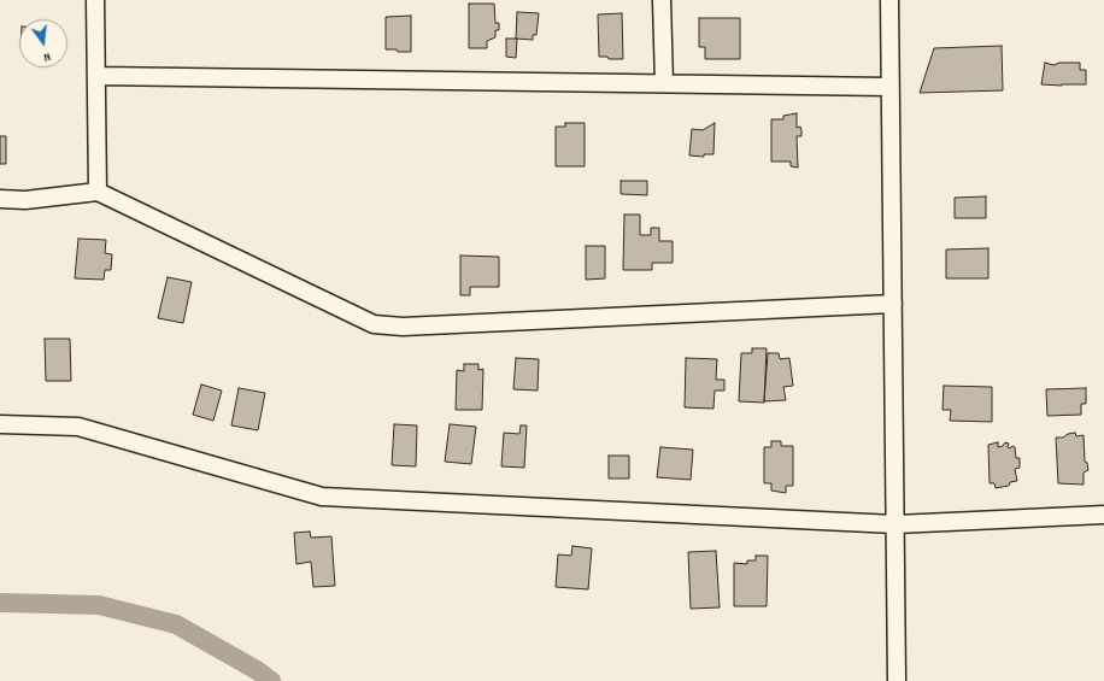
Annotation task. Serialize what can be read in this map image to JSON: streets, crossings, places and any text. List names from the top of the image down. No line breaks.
{"north":"bottom"}
